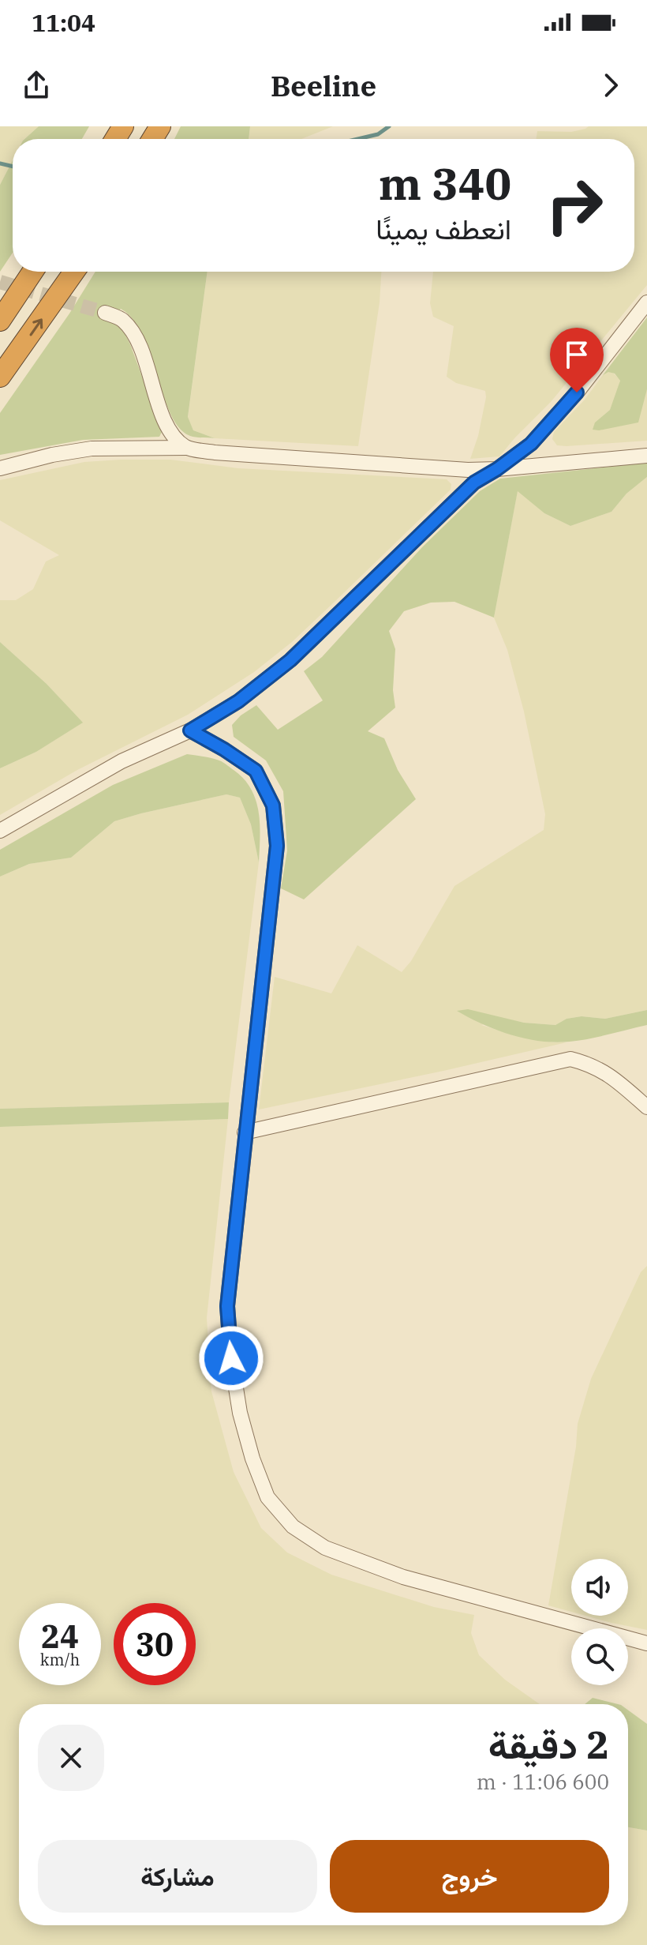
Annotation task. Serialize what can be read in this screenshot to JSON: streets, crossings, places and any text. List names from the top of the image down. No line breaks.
{"page":{"status":"11:04","header":"Beeline","turn":["340 m","انعطف يمينًا"],"speed":"24 km/h","limit":"30","heading":["2 دقيقة","600 m · 11:06"],"buttons":["خروج","مشاركة"]}}
